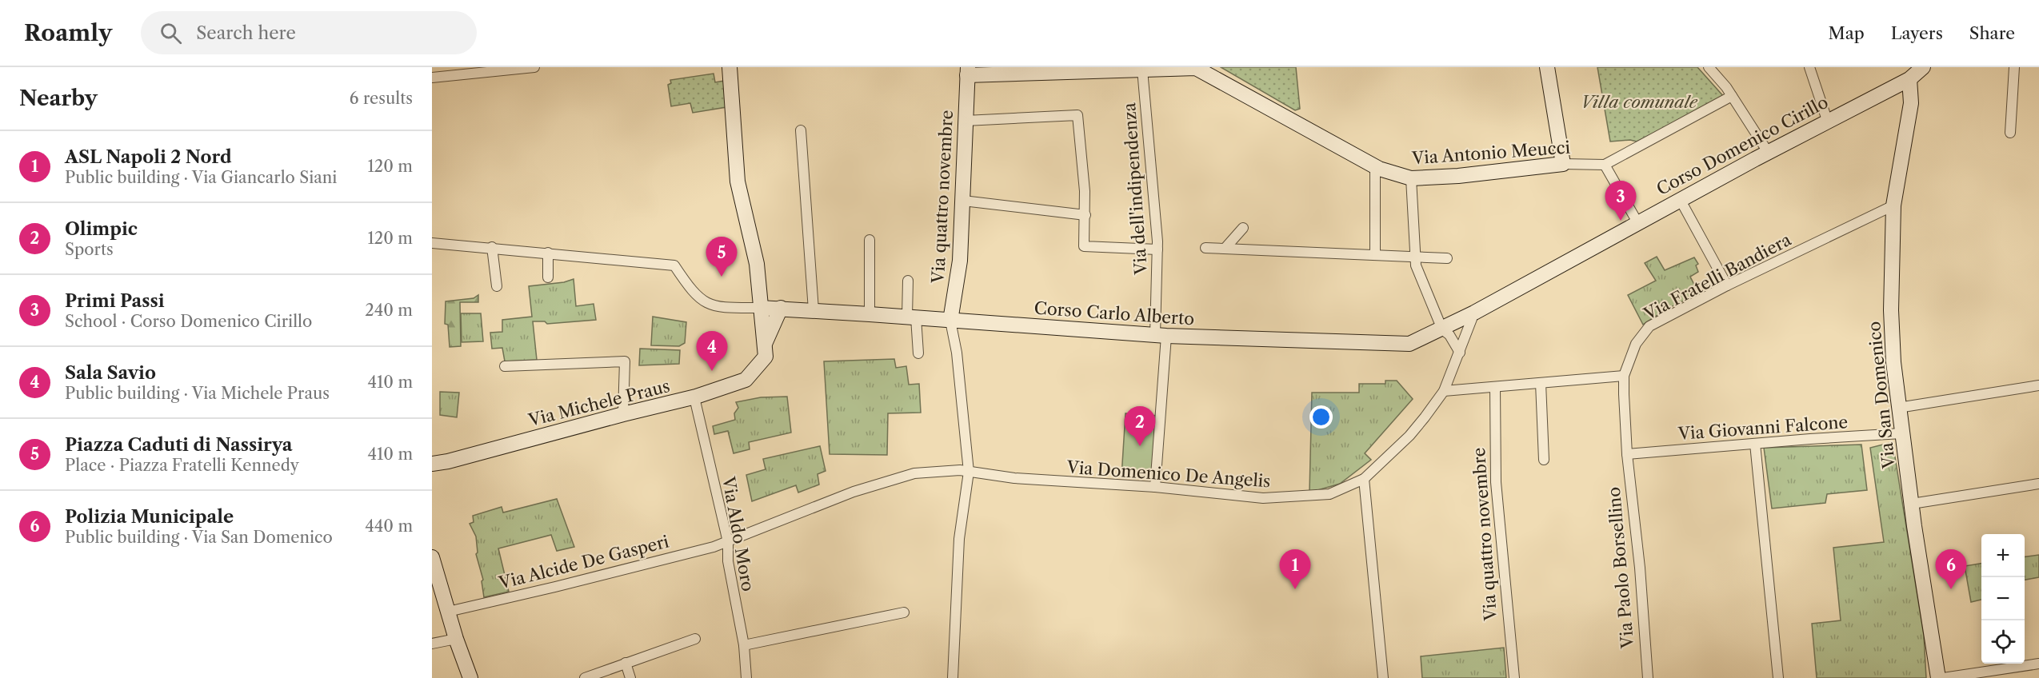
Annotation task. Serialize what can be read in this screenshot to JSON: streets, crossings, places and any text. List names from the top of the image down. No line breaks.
{"streets":{"street":["Corso Domenico Cirillo","Via Antonio Meucci","Via dell'indipendenza","Via quattro novembre","Via Fratelli Bandiera","Corso Carlo Alberto","Via San Domenico","Via Michele Praus","Via Giovanni Falcone","Via Domenico De Angelis","Via Aldo Moro","Via Alcide De Gasperi","Via Paolo Borsellino"]},"crossings":[["Corso Domenico Cirillo","Corso Carlo Alberto"],["Corso Domenico Cirillo","Via San Domenico"],["Via Antonio Meucci","Via dell'indipendenza"],["Via Antonio Meucci","Via quattro novembre"],["Via dell'indipendenza","Corso Carlo Alberto"],["Via dell'indipendenza","Via Domenico De Angelis"],["Via quattro novembre","Corso Carlo Alberto"],["Via Fratelli Bandiera","Via San Domenico"],["Via Fratelli Bandiera","Via Giovanni Falcone"],["Via Fratelli Bandiera","Via Paolo Borsellino"],["Via San Domenico","Via Giovanni Falcone"],["Via Michele Praus","Via Aldo Moro"],["Via Giovanni Falcone","Via Paolo Borsellino"],["Via Domenico De Angelis","Via Aldo Moro"],["Via Domenico De Angelis","Via Alcide De Gasperi"],["Via Aldo Moro","Via Alcide De Gasperi"]],"parks":["Villa comunale"],"page":{"header":"Roamly","search":"Search here","nav":["Map","Layers","Share"],"heading":["Nearby","6 results"],"list":[{"mark":"1","name":"ASL Napoli 2 Nord","note":"Public building · Via Giancarlo Siani","value":"120 m"},{"mark":"2","name":"Olimpic","note":"Sports","value":"120 m"},{"mark":"3","name":"Primi Passi","note":"School · Corso Domenico Cirillo","value":"240 m"},{"mark":"4","name":"Sala Savio","note":"Public building · Via Michele Praus","value":"410 m"},{"mark":"5","name":"Piazza Caduti di Nassirya","note":"Place · Piazza Fratelli Kennedy","value":"410 m"},{"mark":"6","name":"Polizia Municipale","note":"Public building · Via San Domenico","value":"440 m"}],"pins":["3","5","4","2","1","6"],"map_buttons":["+","−"]}}
